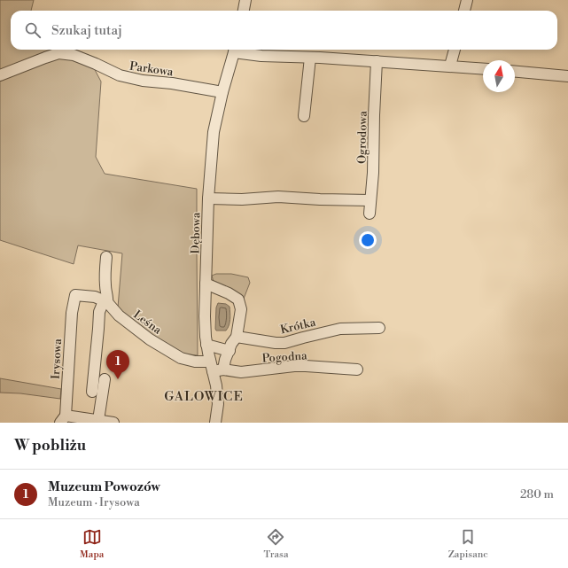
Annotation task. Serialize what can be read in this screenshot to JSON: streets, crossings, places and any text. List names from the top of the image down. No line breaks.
{"streets":{"street":["Parkowa","Ogrodowa","Dębowa","Leśna","Krótka","Pogodna","Irysowa"]},"crossings":[["Parkowa","Dębowa"],["Dębowa","Leśna"],["Dębowa","Pogodna"],["Leśna","Irysowa"]],"districts":["GALOWICE"],"north":"top","page":{"search":"Szukaj tutaj","pins":"1","heading":"W pobliżu","list":[{"mark":"1","name":"Muzeum Powozów","note":"Muzeum · Irysowa","value":"280 m"}],"nav":["Mapa","Trasa","Zapisane"]}}
